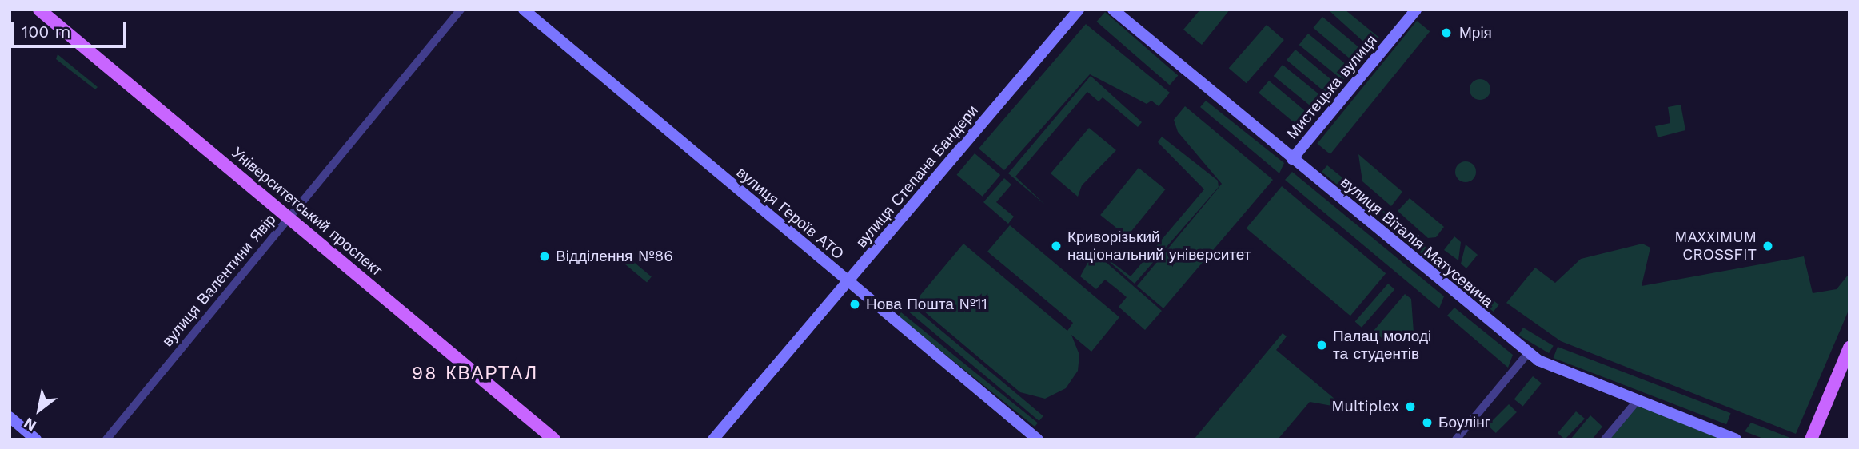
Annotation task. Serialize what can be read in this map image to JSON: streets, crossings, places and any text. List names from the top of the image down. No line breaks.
{"streets":{"main road":["Університетський проспект"],"street":["Мистецька вулиця","вулиця Степана Бандери","вулиця Героїв АТО","вулиця Віталія Матусевича","вулиця Валентини Явір"]},"crossings":[["Мистецька вулиця","вулиця Віталія Матусевича"],["вулиця Степана Бандери","вулиця Героїв АТО"],["Університетський проспект","вулиця Валентини Явір"]],"districts":["98 КВАРТАЛ"],"places":["Мрія","Криворізький національний університет","MAXXIMUM CROSSFIT","Відділення №86","Нова Пошта №11","Палац молоді та студентів","Multiplex","Боулінг"],"scale_bar":"100 m","north":"bottom left"}
